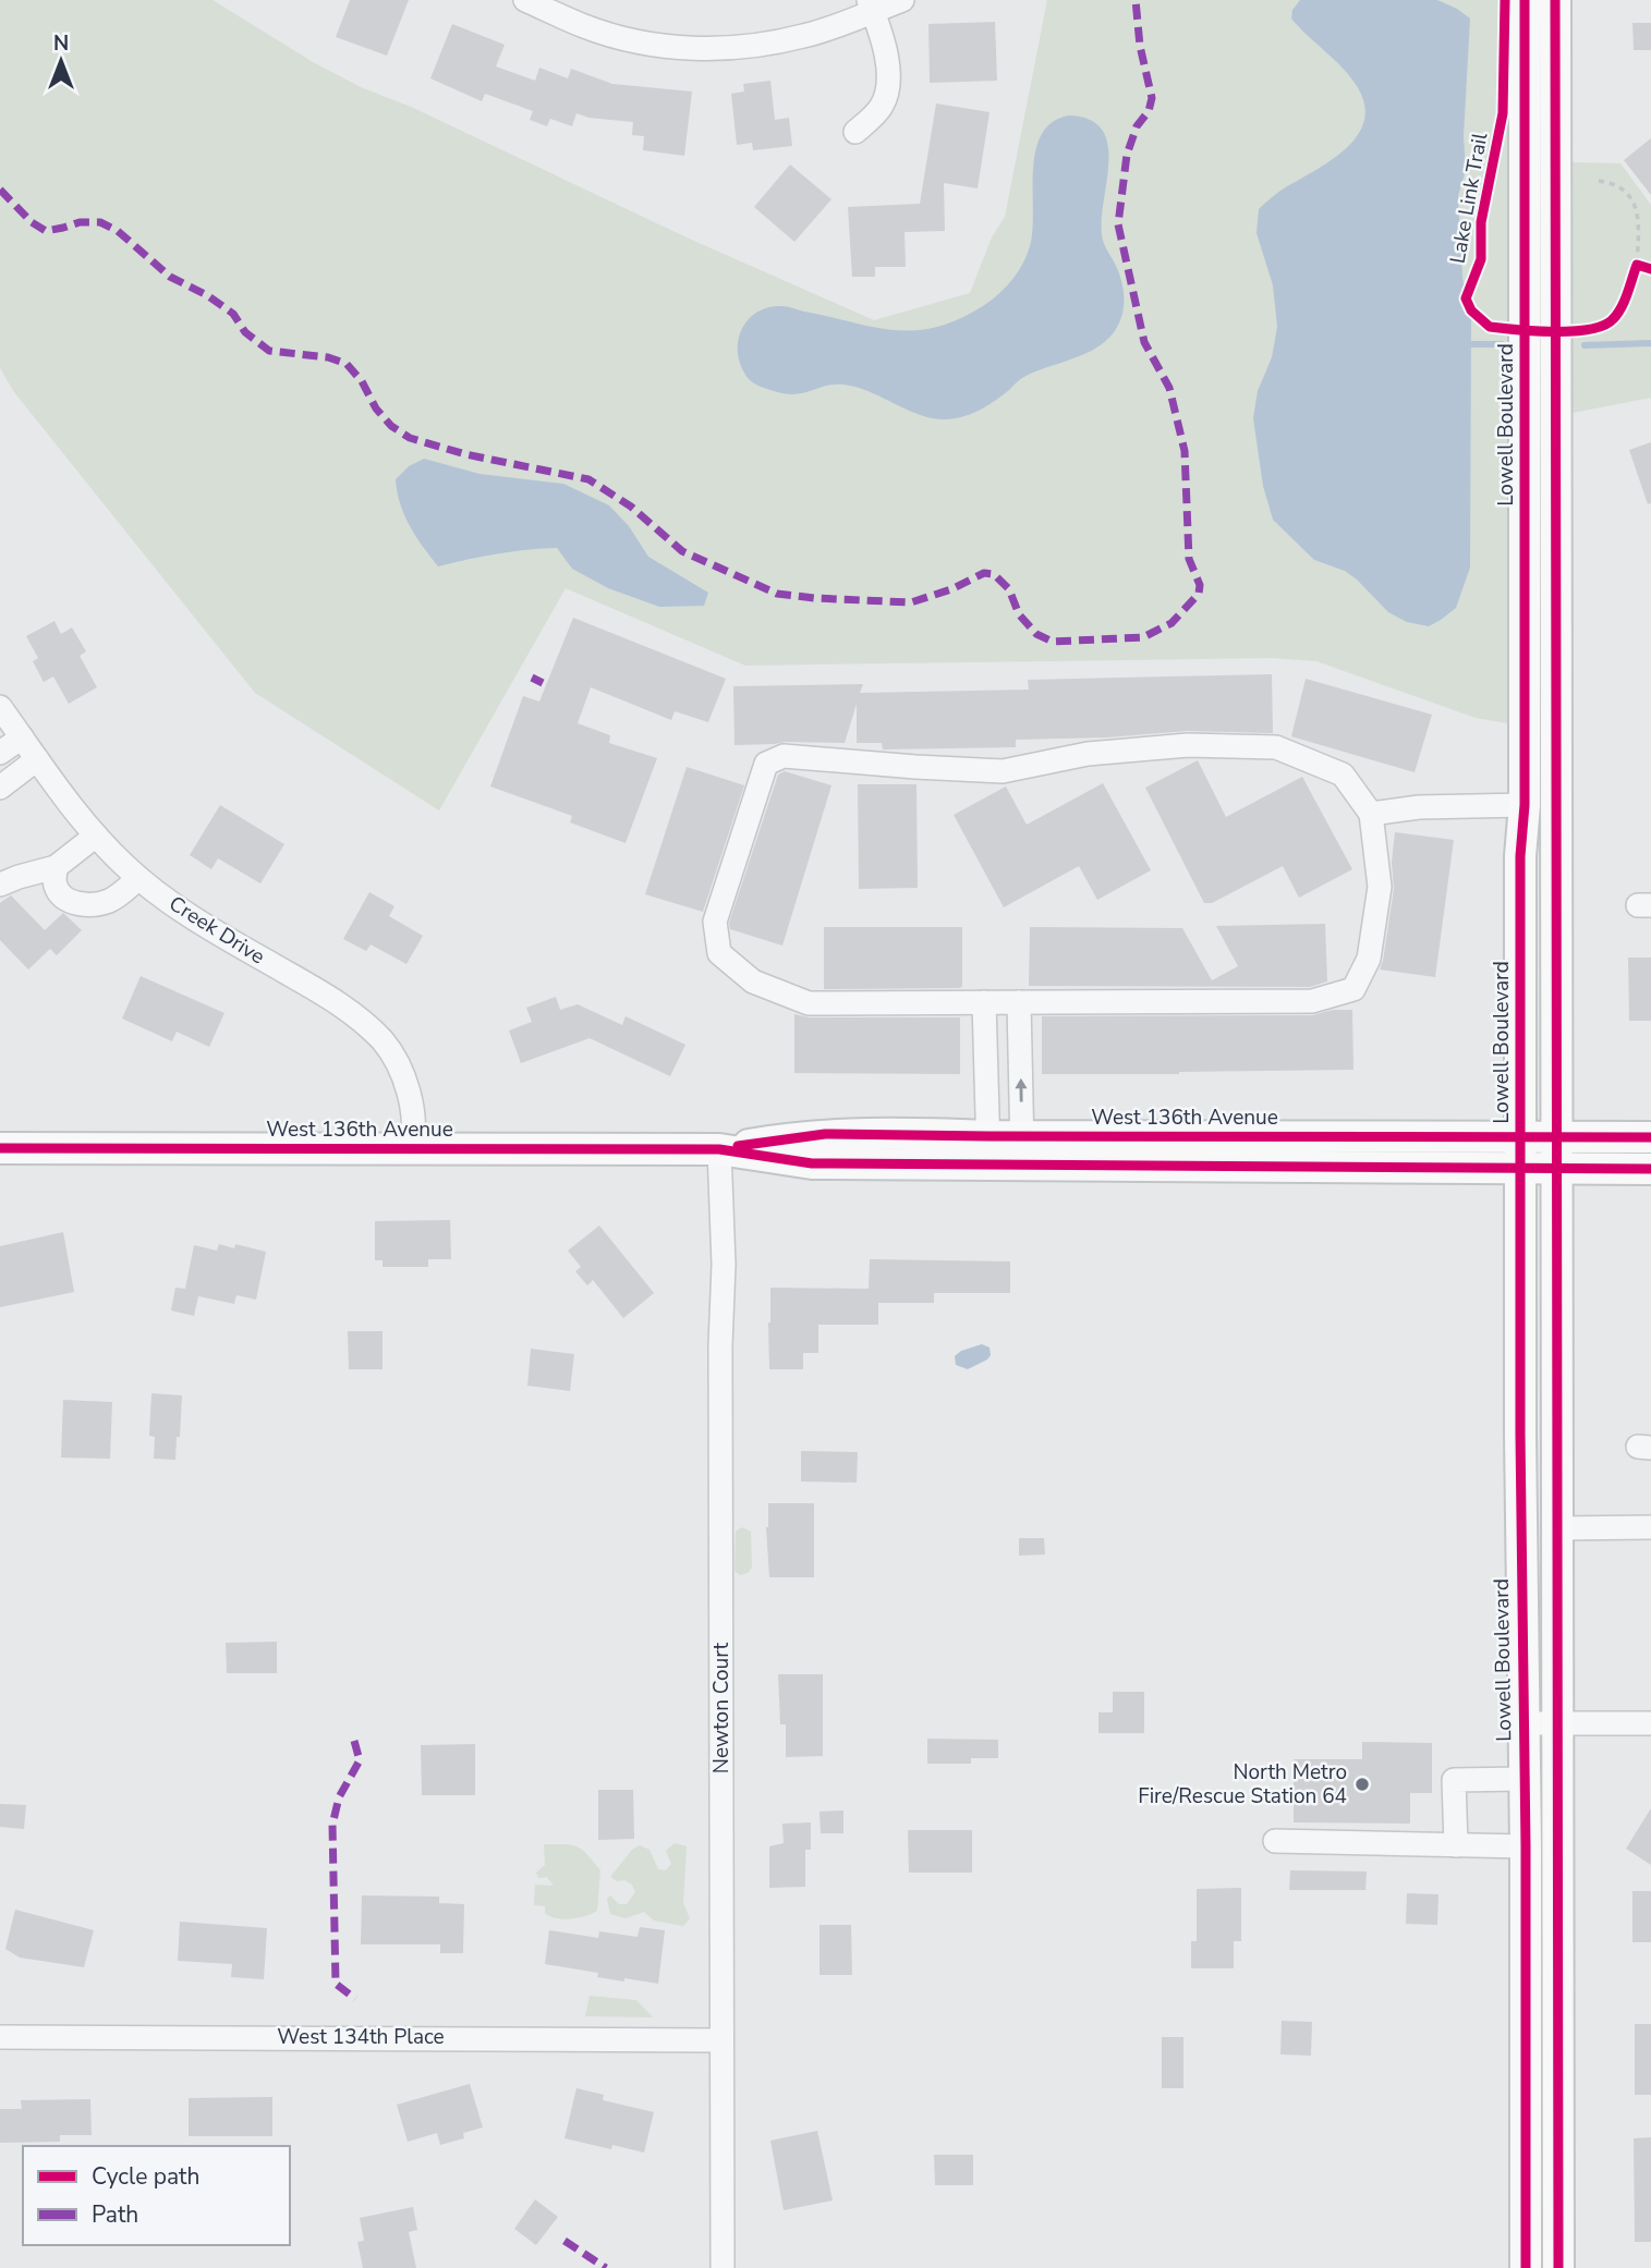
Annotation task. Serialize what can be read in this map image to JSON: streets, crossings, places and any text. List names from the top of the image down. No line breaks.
{"streets":{"main road":["Lowell Boulevard","West 136th Avenue"],"street":["Creek Drive","Newton Court","West 134th Place"],"cycle path":["Lake Link Trail"]},"crossings":[["Lowell Boulevard","West 136th Avenue"],["Creek Drive","West 136th Avenue"],["West 136th Avenue","Newton Court"],["Newton Court","West 134th Place"]],"places":["North Metro Fire/Rescue Station 64"],"legend":["Cycle path","Path"],"north":"top"}
